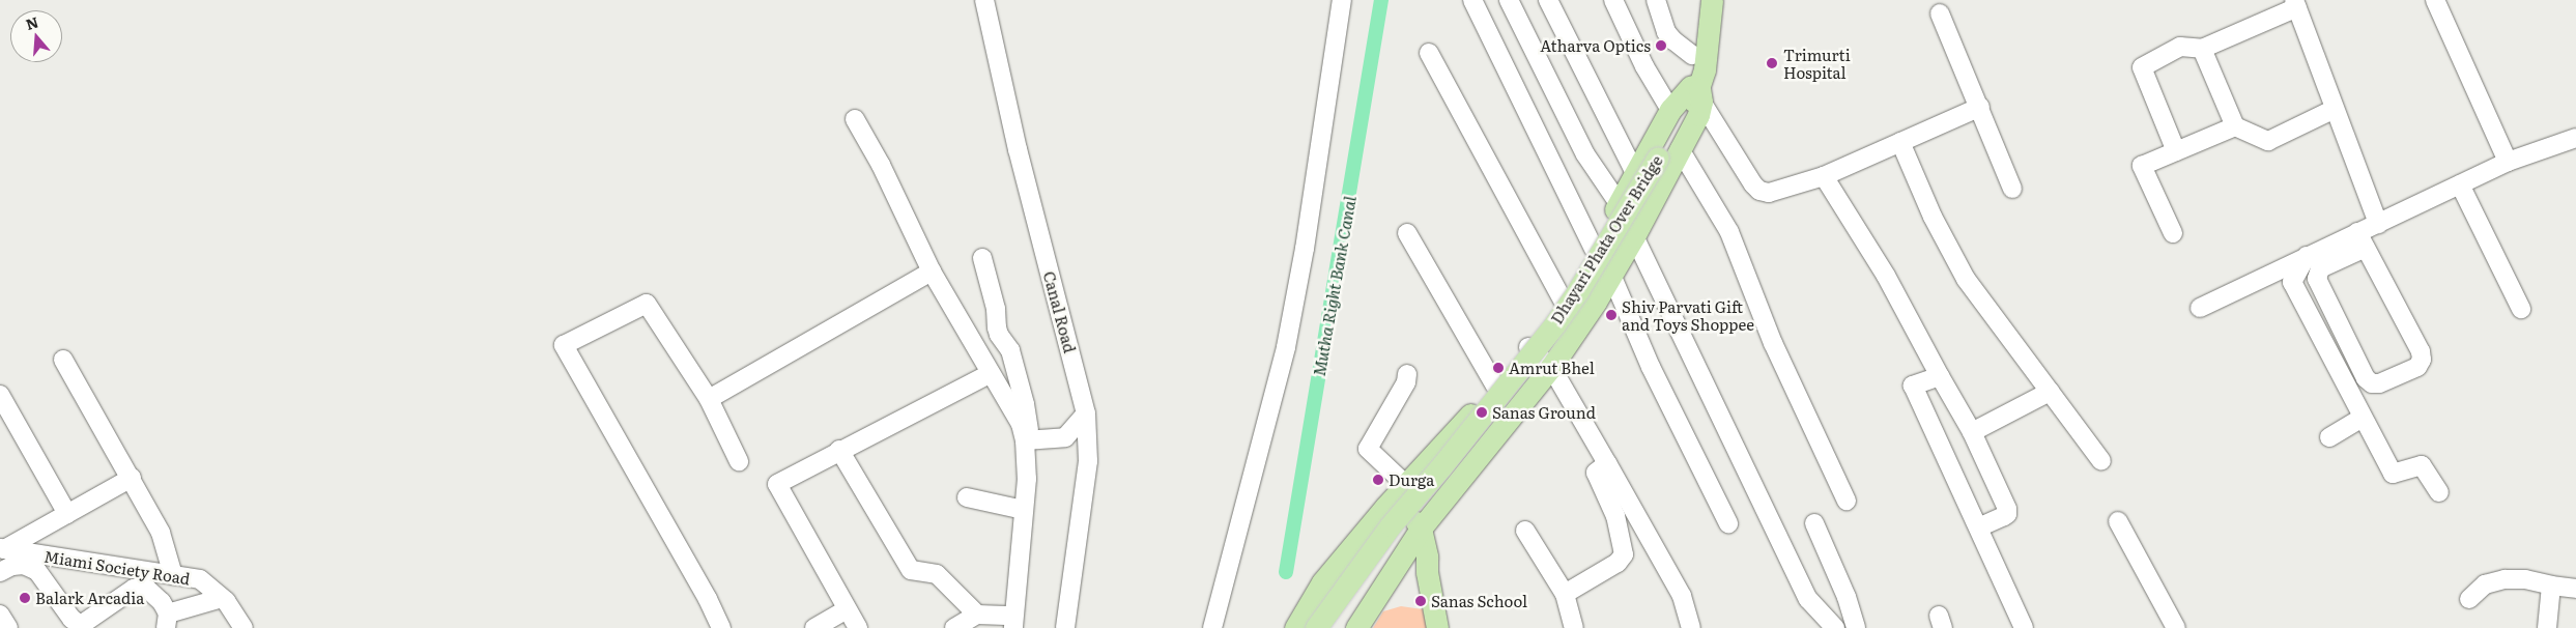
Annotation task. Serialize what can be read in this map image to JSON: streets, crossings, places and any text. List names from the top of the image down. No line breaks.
{"streets":{"main road":["Dhayari Phata Over Bridge"],"street":["Canal Road","Miami Society Road"]},"water":["Mutha Right Bank Canal"],"places":["Atharva Optics","Trimurti Hospital","Shiv Parvati Gift and Toys Shoppee","Amrut Bhel","Sanas Ground","Durga","Balark Arcadia","Sanas School"],"north":"top"}
